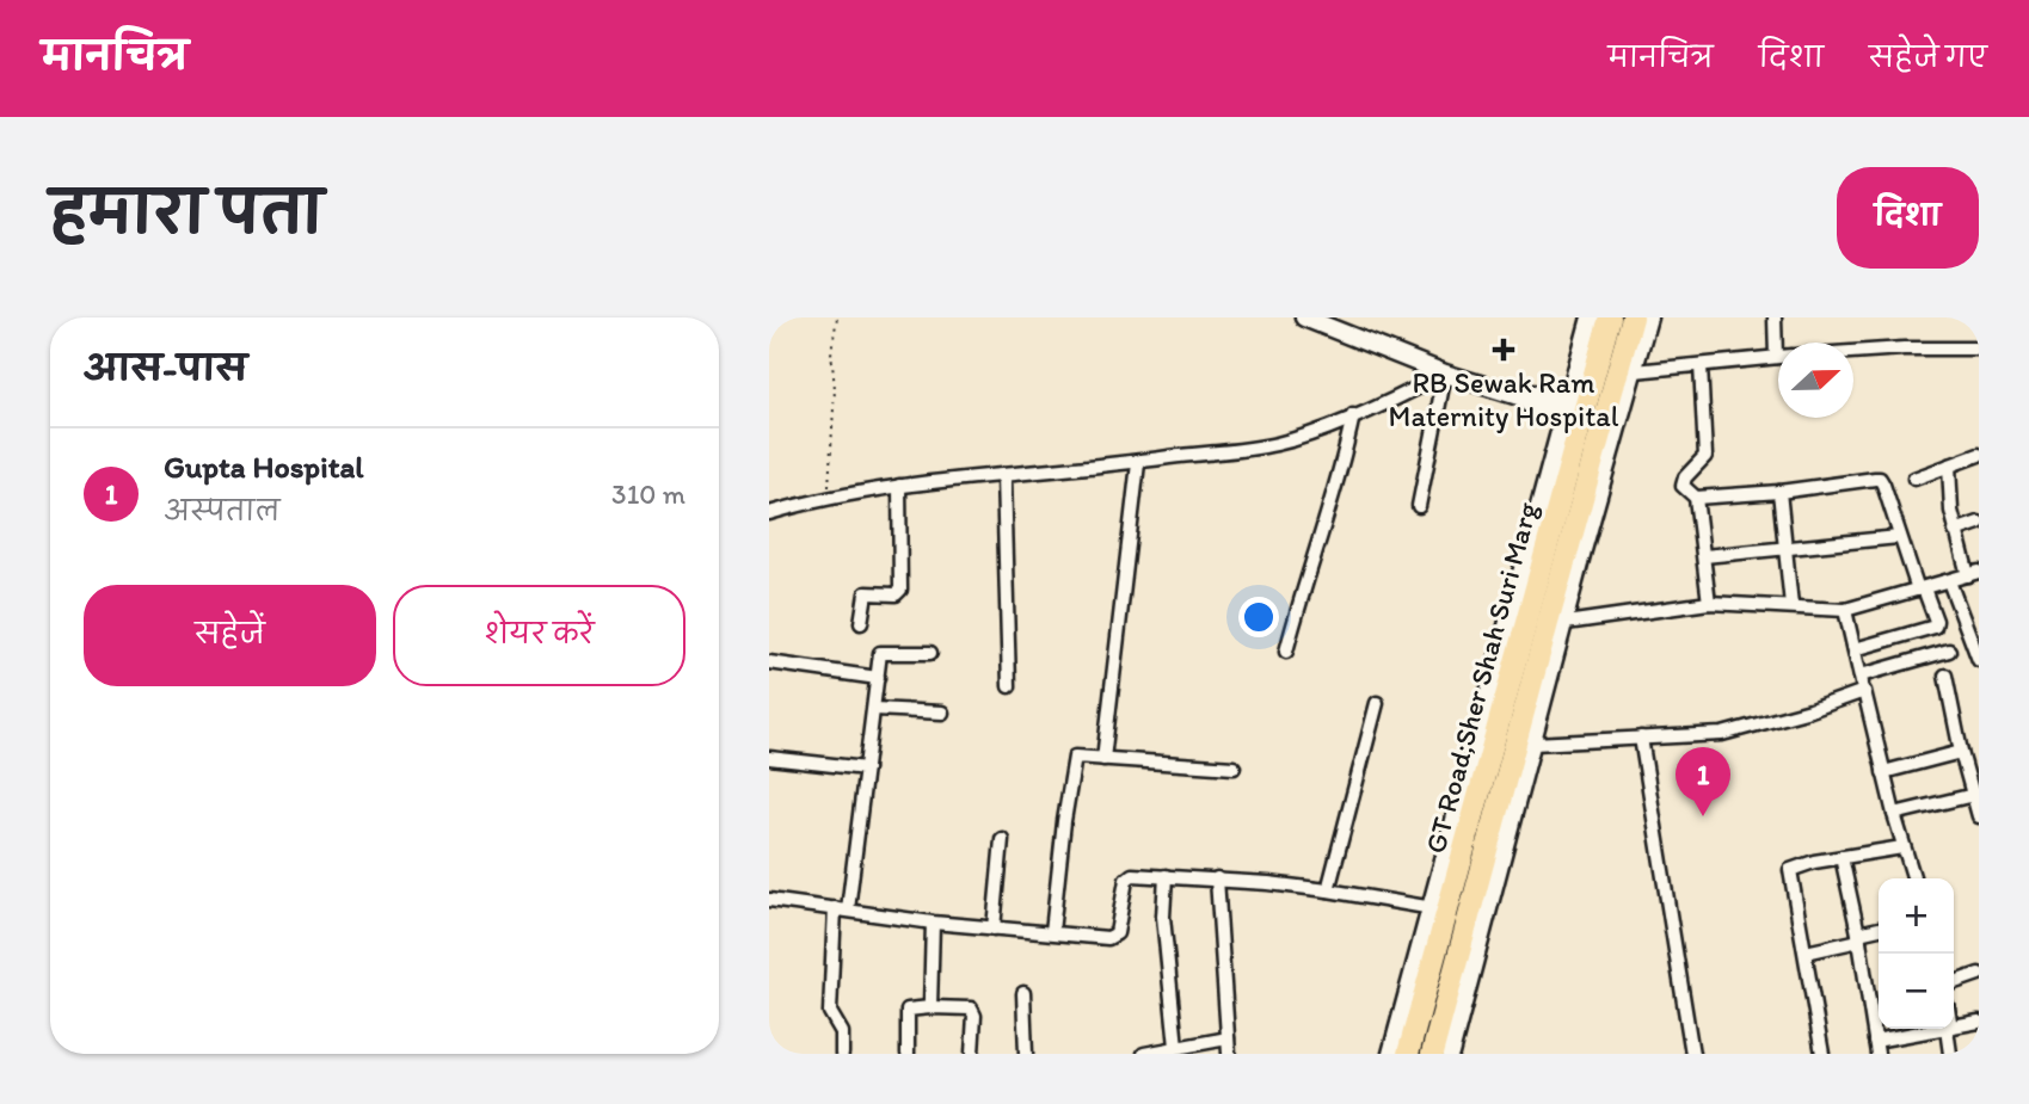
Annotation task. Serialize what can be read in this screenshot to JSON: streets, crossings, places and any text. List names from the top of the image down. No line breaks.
{"streets":{"highway":["GT Road;Sher Shah Suri Marg"]},"places":{"health":["RB Sewak Ram Maternity Hospital"]},"north":"right","page":{"header":"मानचित्र","nav":["मानचित्र","दिशा","सहेजे गए"],"title":"हमारा पता","buttons":["दिशा",["सहेजें","शेयर करें"]],"heading":"आस-पास","list":[{"mark":"1","name":"Gupta Hospital","note":"अस्पताल","value":"310 m"}],"pins":"1","map_buttons":["+","−"]}}
